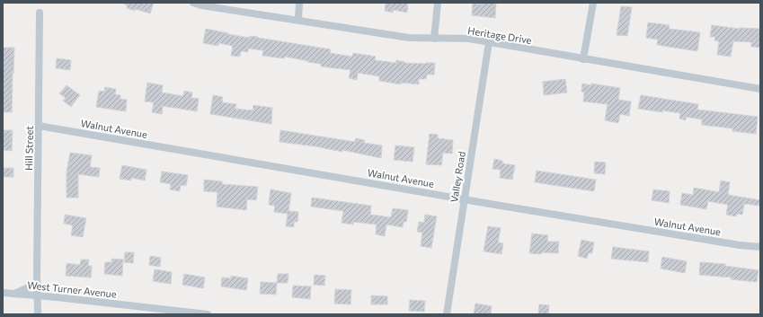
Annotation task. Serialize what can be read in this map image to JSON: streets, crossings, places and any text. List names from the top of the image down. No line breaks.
{"streets":{"street":["Heritage Drive","Walnut Avenue","Hill Street","Valley Road","West Turner Avenue"]},"crossings":[["Heritage Drive","Valley Road"],["Walnut Avenue","Hill Street"],["Walnut Avenue","Valley Road"],["Hill Street","West Turner Avenue"]]}
